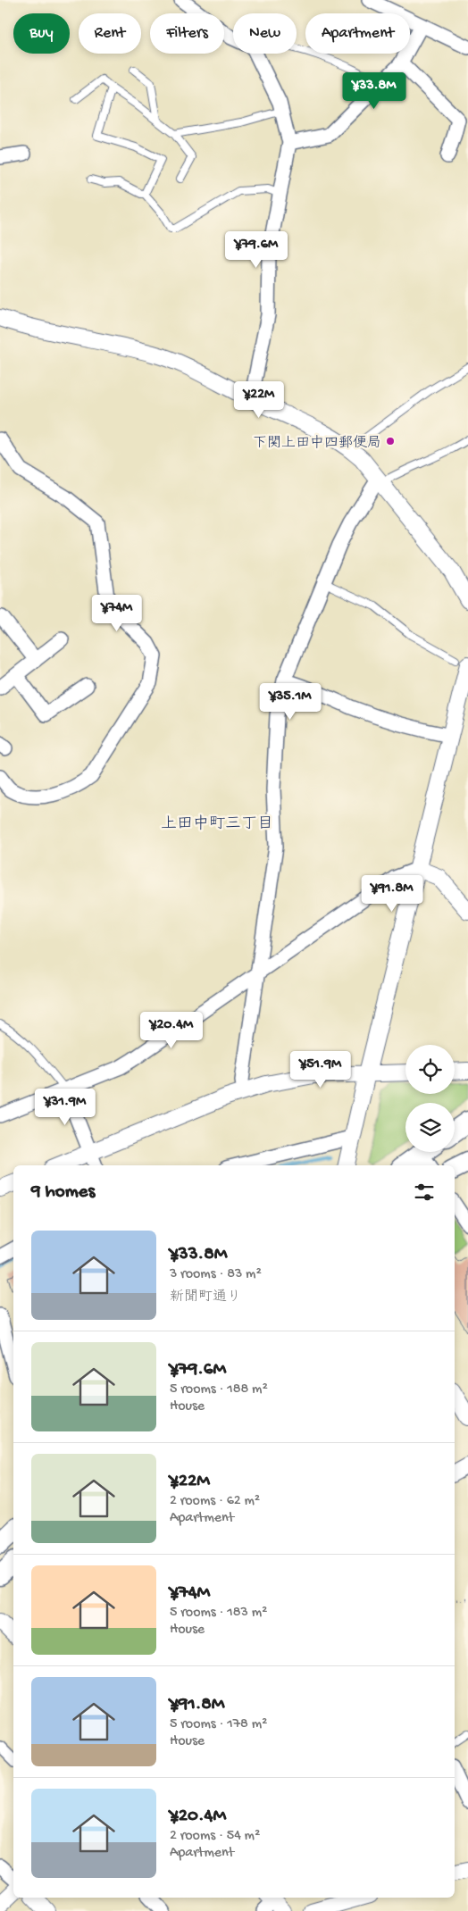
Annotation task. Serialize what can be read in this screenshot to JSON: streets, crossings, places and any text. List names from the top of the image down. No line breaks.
{"districts":["上田中町三丁目"],"places":["下関上田中四郵便局"],"page":{"chip":["Buy","Rent","Filters","New","Apartment"],"price":["¥33.8M","¥79.6M","¥22M","¥74M","¥35.1M","¥91.8M","¥20.4M","¥51.9M","¥31.9M"],"heading":"9 homes","list":[{"name":"¥33.8M","note":"3 rooms · 83 m² · 新聞町通り"},{"name":"¥79.6M","note":"5 rooms · 188 m² · House"},{"name":"¥22M","note":"2 rooms · 62 m² · Apartment"},{"name":"¥74M","note":"5 rooms · 183 m² · House"},{"name":"¥91.8M","note":"5 rooms · 178 m² · House"},{"name":"¥20.4M","note":"2 rooms · 54 m² · Apartment"}]}}
